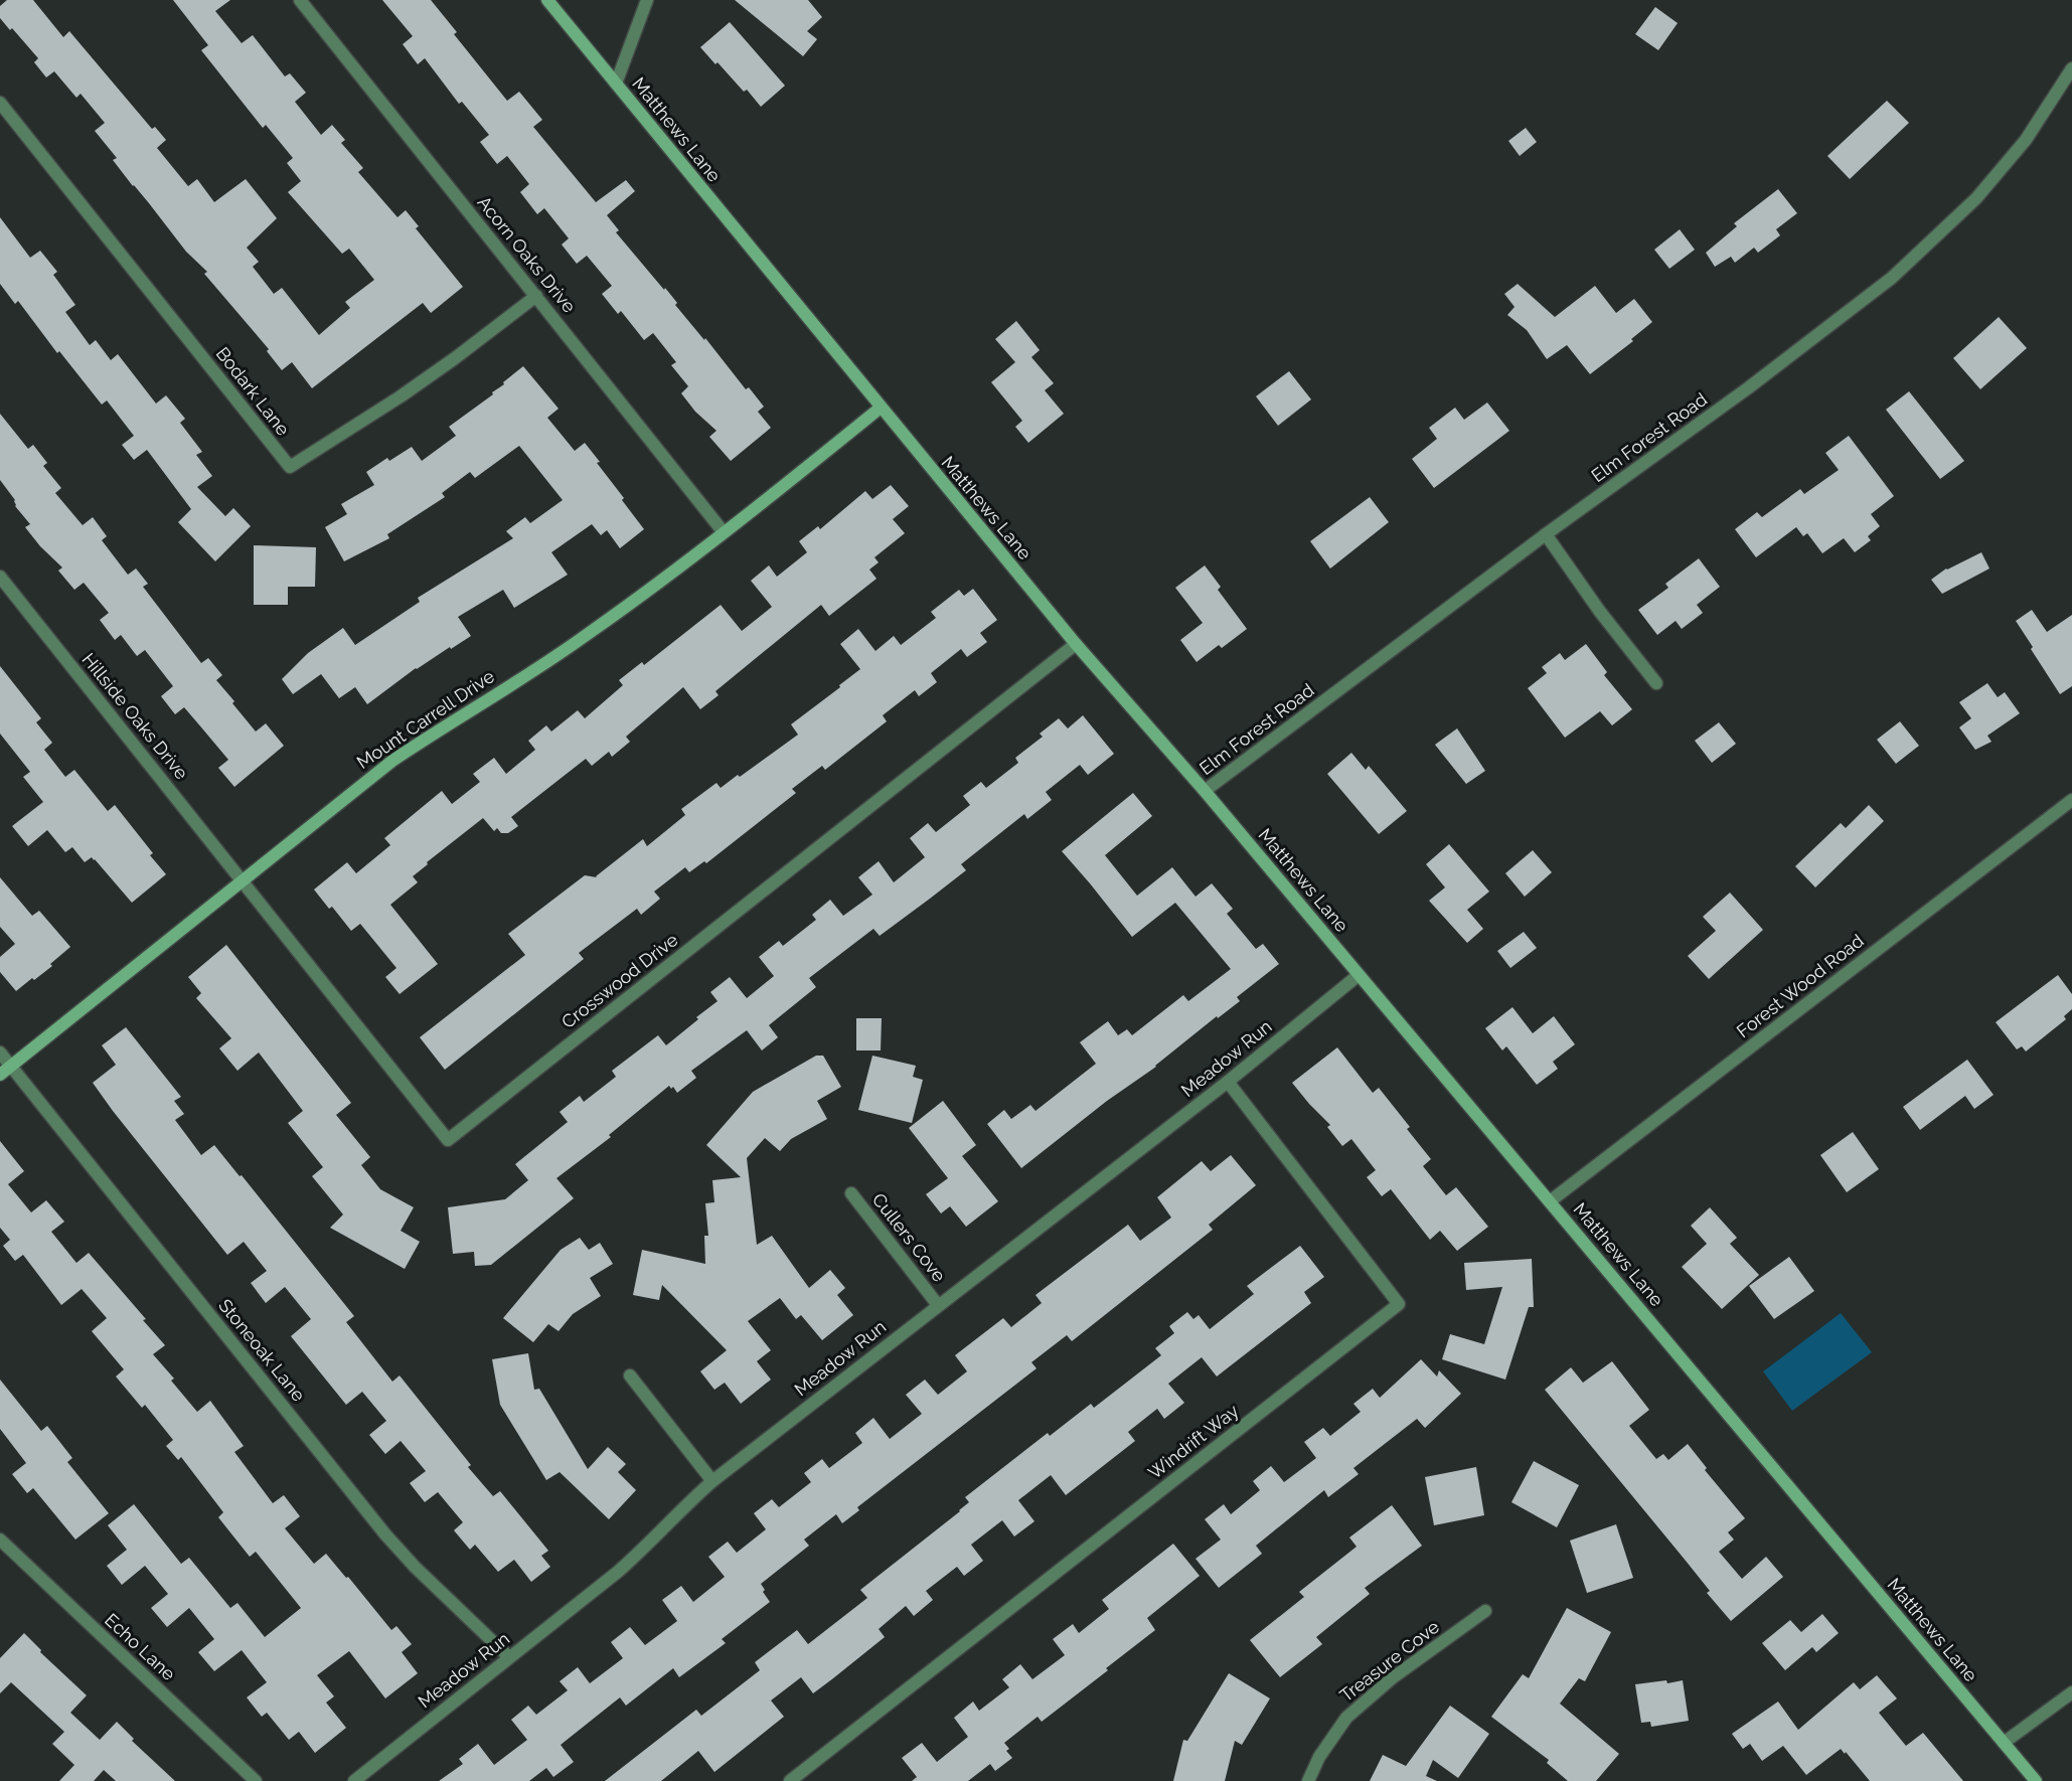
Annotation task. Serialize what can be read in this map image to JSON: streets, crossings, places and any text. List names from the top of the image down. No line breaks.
{"streets":{"street":["Matthews Lane","Acorn Oaks Drive","Bodark Lane","Elm Forest Road","Hillside Oaks Drive","Mount Carrell Drive","Crosswood Drive","Forest Wood Road","Meadow Run","Cullers Cove","Stoneoak Lane","Windrift Way","Echo Lane","Treasure Cove"]},"crossings":[["Matthews Lane","Elm Forest Road"],["Matthews Lane","Mount Carrell Drive"],["Matthews Lane","Crosswood Drive"],["Matthews Lane","Forest Wood Road"],["Matthews Lane","Meadow Run"],["Acorn Oaks Drive","Bodark Lane"],["Acorn Oaks Drive","Mount Carrell Drive"],["Hillside Oaks Drive","Mount Carrell Drive"],["Hillside Oaks Drive","Crosswood Drive"],["Mount Carrell Drive","Crosswood Drive"],["Mount Carrell Drive","Stoneoak Lane"],["Meadow Run","Cullers Cove"],["Meadow Run","Stoneoak Lane"],["Meadow Run","Windrift Way"]]}
